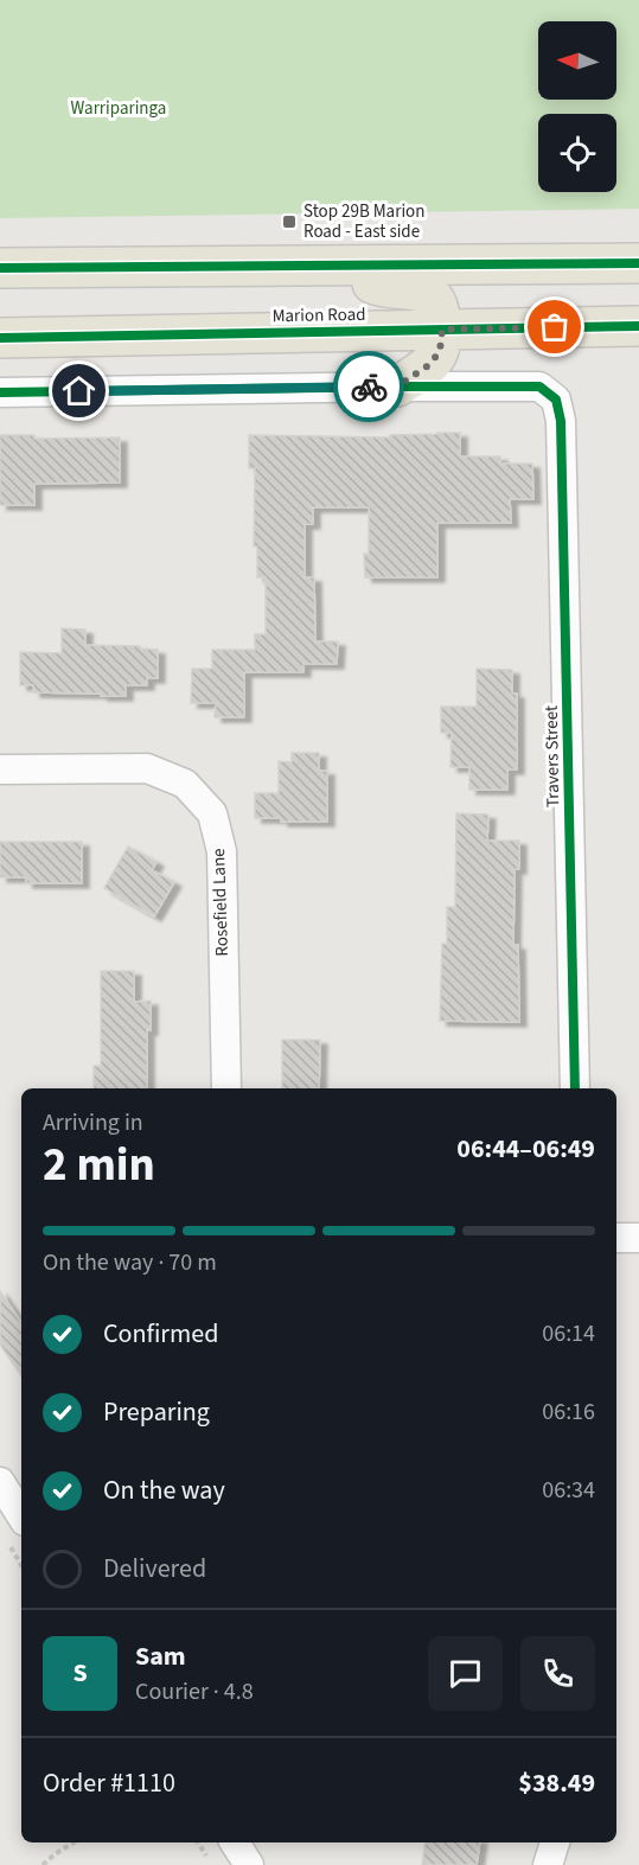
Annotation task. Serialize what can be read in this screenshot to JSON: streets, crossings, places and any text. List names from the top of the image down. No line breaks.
{"streets":{"main road":["Marion Road"],"street":["Travers Street","Rosefield Lane"]},"parks":["Warriparinga"],"places":{"transit":["Stop 29B Marion Road - East side"]},"north":"left","page":{"heading":["2 min","Arriving in","06:44–06:49"],"panel":["Sam","Courier · 4.8","Order #1110","$38.49"],"bar":"On the way · 70 m","list":[["Confirmed","06:14"],["Preparing","06:16"],["On the way","06:34"],"Delivered"],"round":"S"}}
